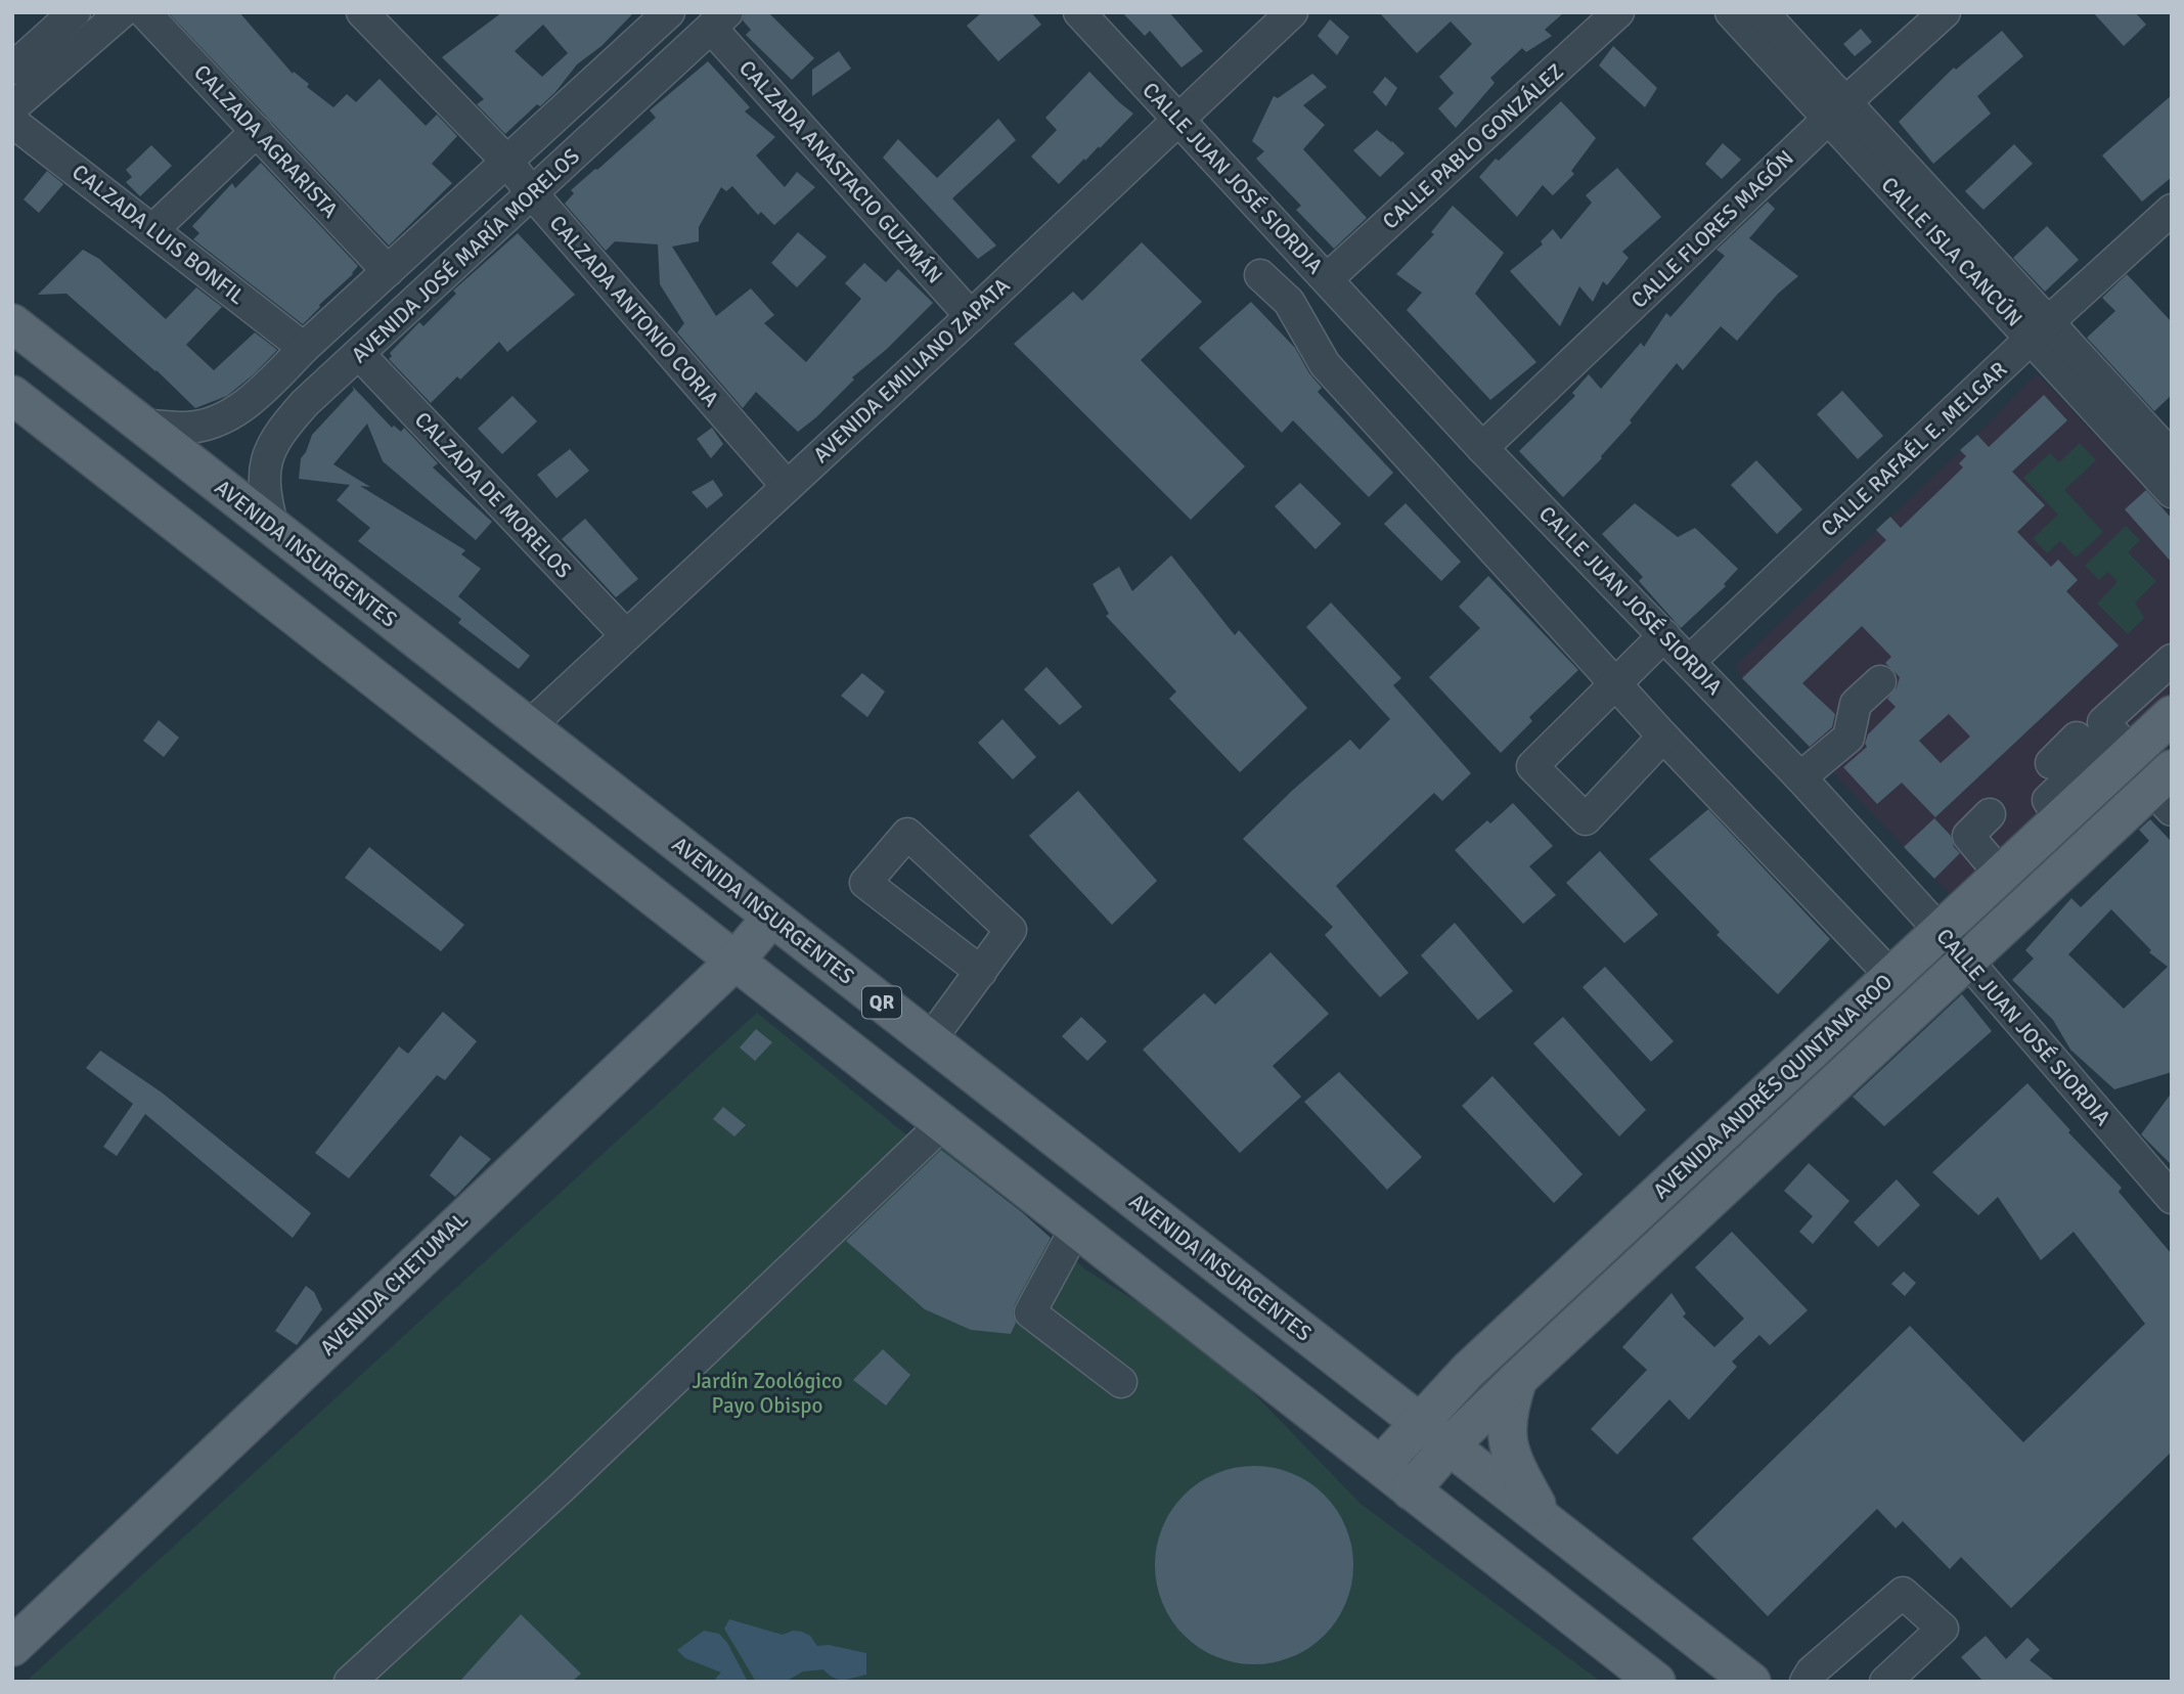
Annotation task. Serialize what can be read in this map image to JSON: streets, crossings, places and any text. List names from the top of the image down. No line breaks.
{"streets":{"main road":["AVENIDA INSURGENTES","QR","AVENIDA ANDRÉS QUINTANA ROO","AVENIDA CHETUMAL"],"street":["CALZADA AGRARISTA","CALLE PABLO GONZÁLEZ","CALZADA ANASTACIO GUZMÁN","CALLE JUAN JOSÉ SIORDIA","CALLE FLORES MAGÓN","CALZADA LUIS BONFIL","CALLE ISLA CANCÚN","AVENIDA JOSÉ MARÍA MORELOS","CALZADA ANTONIO CORIA","AVENIDA EMILIANO ZAPATA","CALLE RAFAÉL E. MELGAR","CALZADA DE MORELOS"]},"crossings":[["CALZADA AGRARISTA","AVENIDA JOSÉ MARÍA MORELOS"],["CALLE PABLO GONZÁLEZ","CALLE JUAN JOSÉ SIORDIA"],["CALZADA ANASTACIO GUZMÁN","AVENIDA JOSÉ MARÍA MORELOS"],["CALZADA ANASTACIO GUZMÁN","AVENIDA EMILIANO ZAPATA"],["CALLE JUAN JOSÉ SIORDIA","CALLE FLORES MAGÓN"],["CALLE JUAN JOSÉ SIORDIA","AVENIDA EMILIANO ZAPATA"],["CALLE JUAN JOSÉ SIORDIA","CALLE RAFAÉL E. MELGAR"],["CALLE JUAN JOSÉ SIORDIA","AVENIDA ANDRÉS QUINTANA ROO"],["CALLE FLORES MAGÓN","CALLE ISLA CANCÚN"],["CALZADA LUIS BONFIL","AVENIDA JOSÉ MARÍA MORELOS"],["CALLE ISLA CANCÚN","CALLE RAFAÉL E. MELGAR"],["AVENIDA JOSÉ MARÍA MORELOS","CALZADA ANTONIO CORIA"],["AVENIDA JOSÉ MARÍA MORELOS","CALZADA DE MORELOS"],["AVENIDA JOSÉ MARÍA MORELOS","AVENIDA INSURGENTES"],["CALZADA ANTONIO CORIA","AVENIDA EMILIANO ZAPATA"],["AVENIDA EMILIANO ZAPATA","CALZADA DE MORELOS"],["AVENIDA EMILIANO ZAPATA","AVENIDA INSURGENTES"],["AVENIDA INSURGENTES","AVENIDA ANDRÉS QUINTANA ROO"],["AVENIDA INSURGENTES","AVENIDA CHETUMAL"]],"parks":["Jardín Zoológico Payo Obispo"]}
